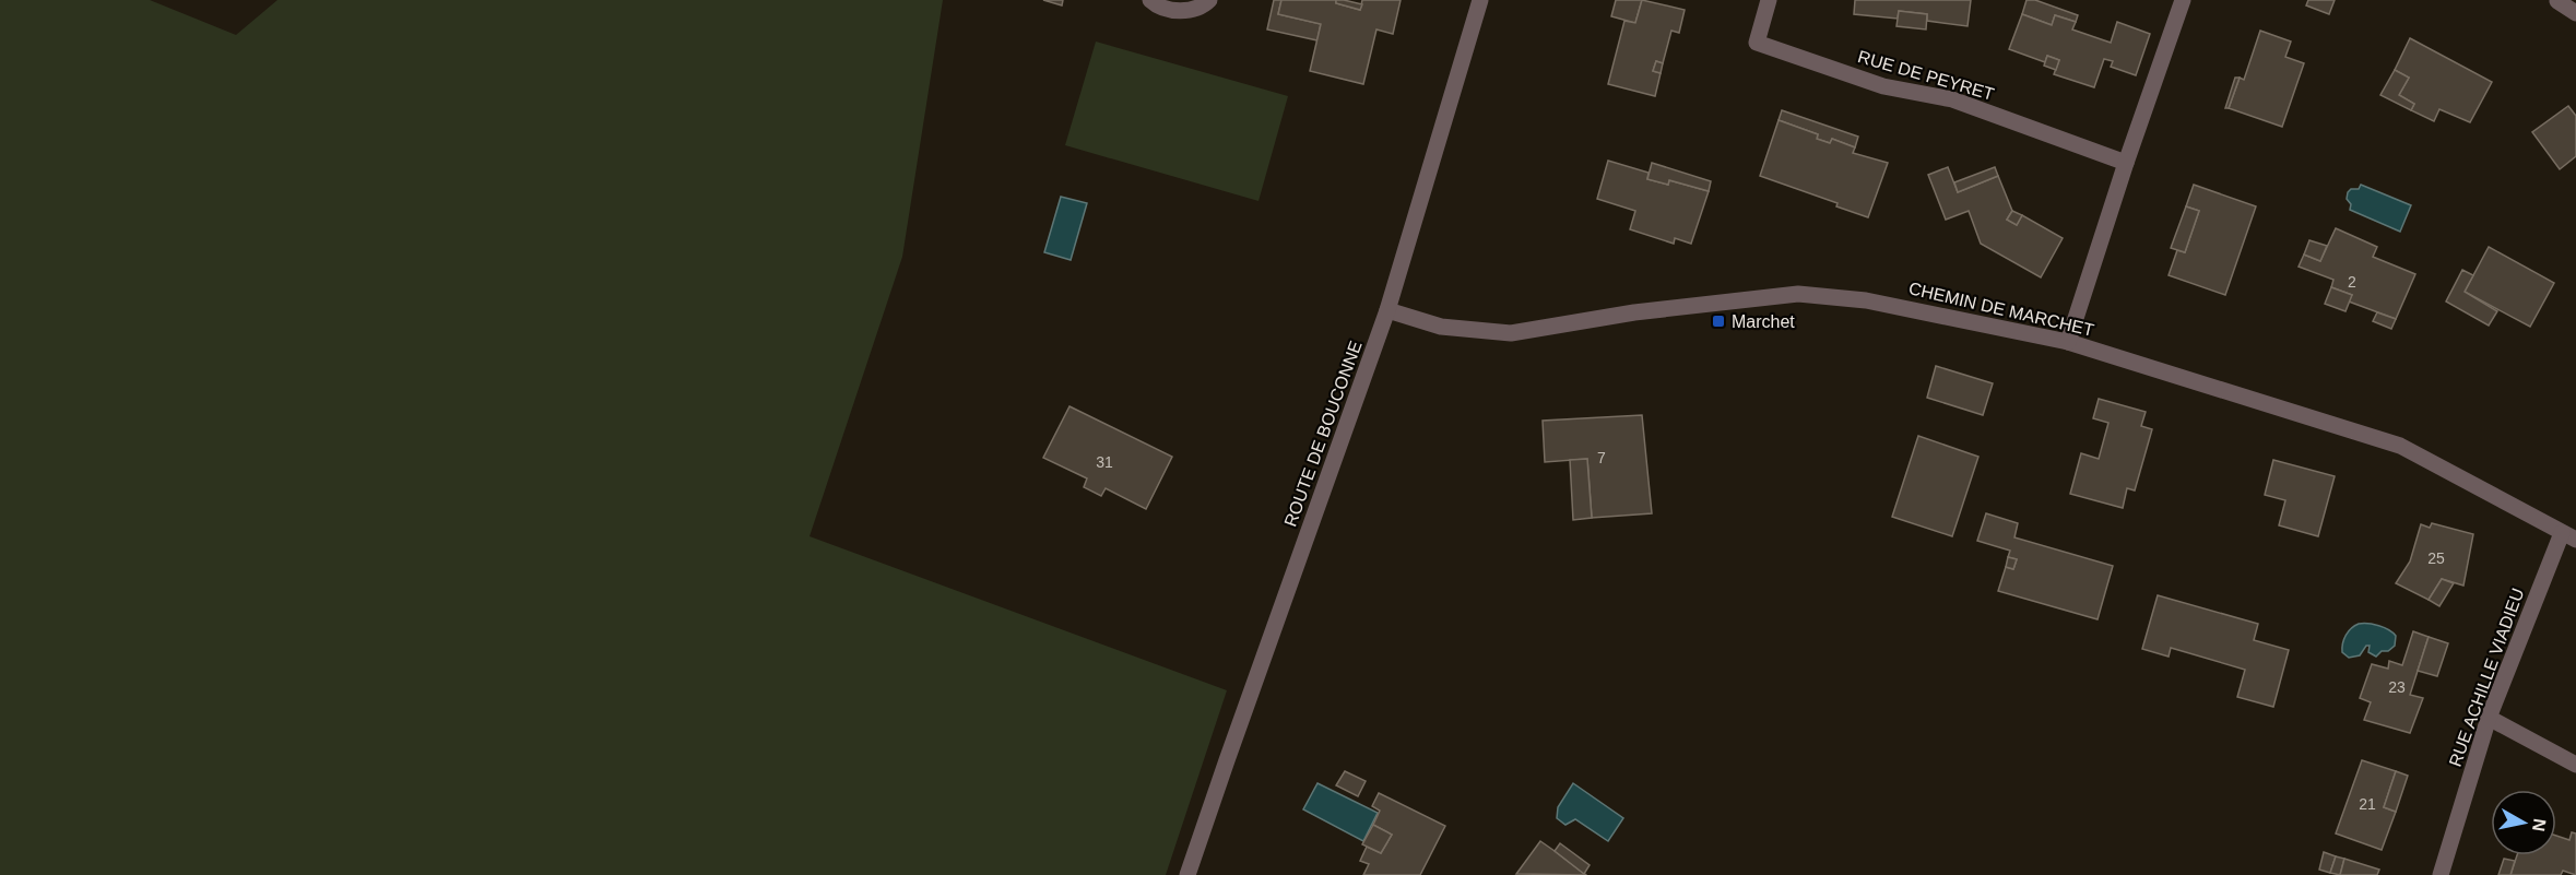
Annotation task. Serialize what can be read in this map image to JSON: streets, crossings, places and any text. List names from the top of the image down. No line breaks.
{"streets":{"street":["RUE DE PEYRET","CHEMIN DE MARCHET","ROUTE DE BOUCONNE","RUE ACHILLE VIADIEU"]},"crossings":[["CHEMIN DE MARCHET","ROUTE DE BOUCONNE"],["CHEMIN DE MARCHET","RUE ACHILLE VIADIEU"]],"places":{"transit":["Marchet"]},"house_numbers":["2","7","31","25","23","21"],"north":"right"}
